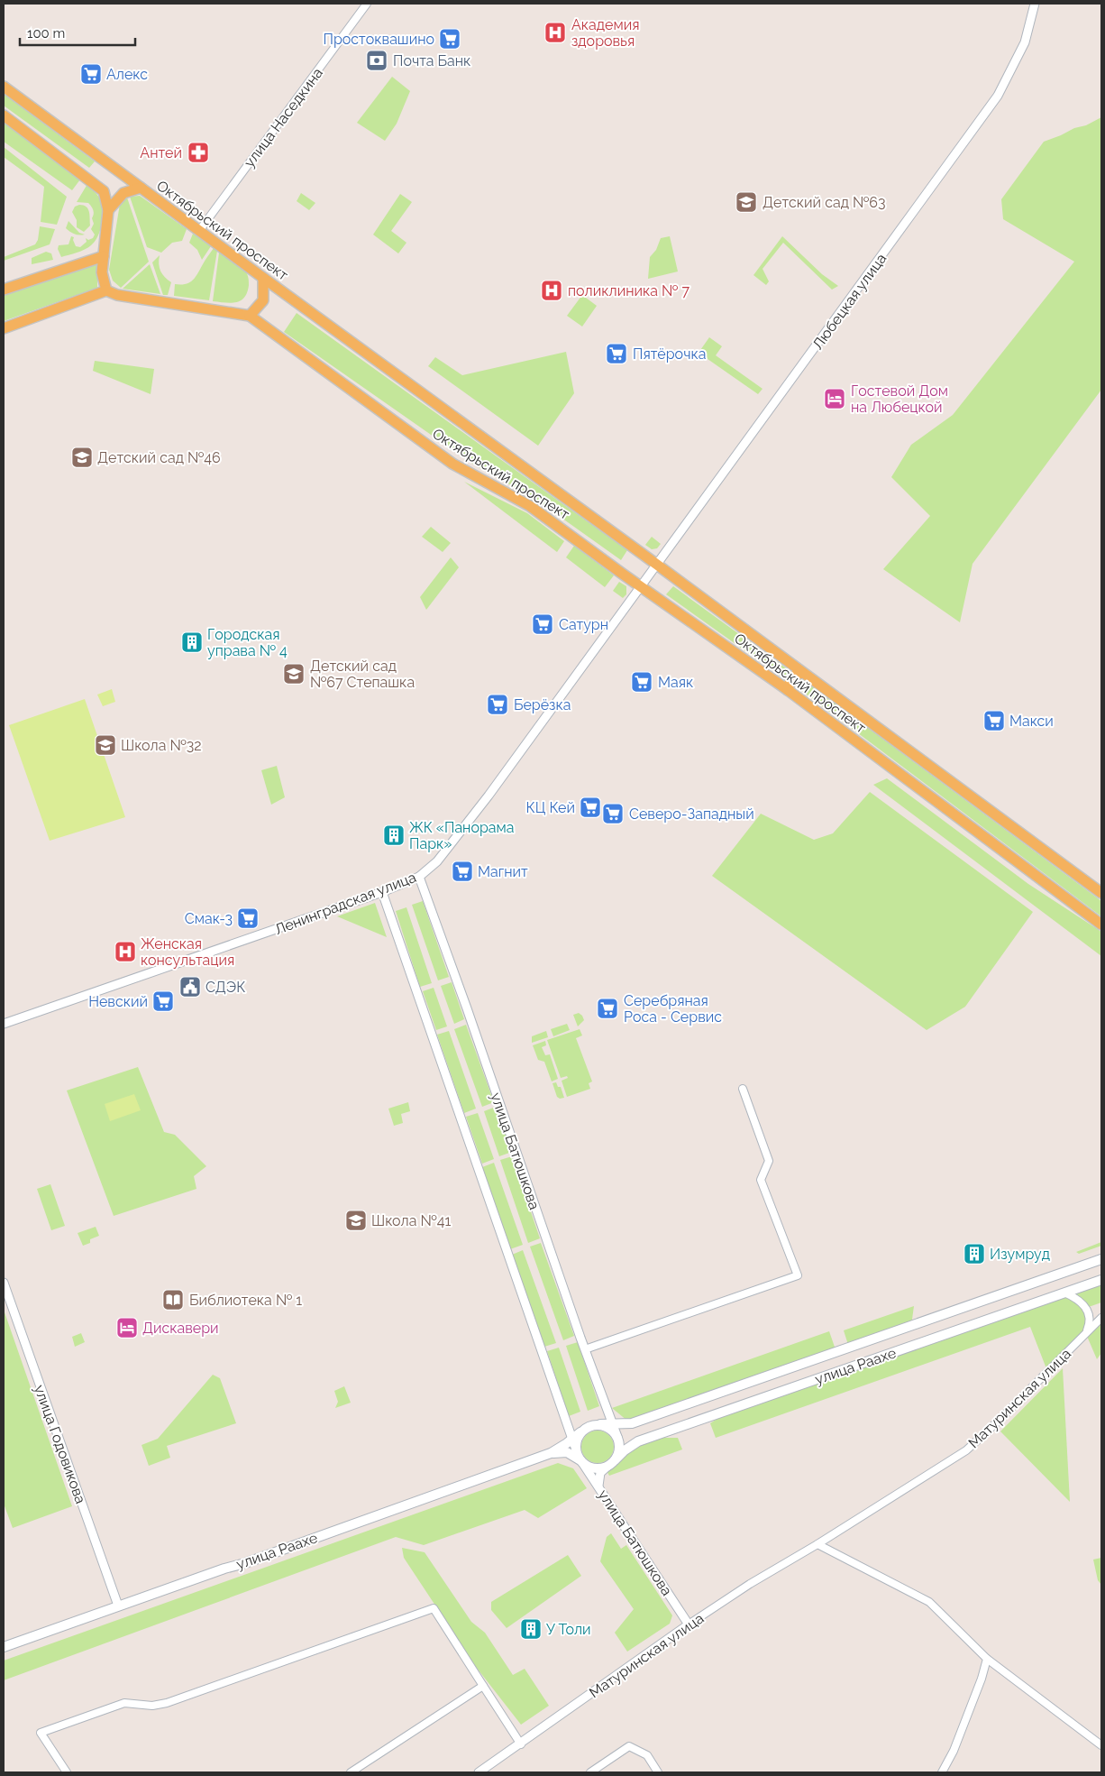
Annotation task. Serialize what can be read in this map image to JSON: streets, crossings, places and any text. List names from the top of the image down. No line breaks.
{"streets":{"main road":["Октябрьский проспект","улица Раахе"],"street":["улица Наседкина","Любецкая улица","Ленинградская улица","улица Батюшкова","Матуринская улица","улица Годовикова"]},"crossings":[["улица Наседкина","Октябрьский проспект"],["Октябрьский проспект","Любецкая улица"],["Октябрьский проспект","Ленинградская улица"],["Любецкая улица","Ленинградская улица"],["Ленинградская улица","улица Батюшкова"],["улица Батюшкова","улица Раахе"],["улица Батюшкова","Матуринская улица"],["улица Раахе","улица Годовикова"]],"places":{"hospital":["Академия здоровья","поликлиника № 7","Женская консультация"],"supermarket":["Простоквашино","Алекс","Пятёрочка","Сатурн","Маяк","Берёзка","Макси","КЦ Кей","Северо-Западный","Магнит","Смак-3","Невский","Серебряная Роса - Сервис"],"bank":["Почта Банк"],"pharmacy":["Антей"],"school or university":["Детский сад №63","Детский сад №46","Детский сад №67 Степашка","Школа №32","Школа №41"],"hotel":["Гостевой Дом на Любецкой","Дискавери"],"building":["Городская управа № 4","ЖК «Панорама Парк»","Изумруд","У Толи"],"public building":["СДЭК"],"library":["Библиотека № 1"]},"scale_bar":"100 m"}
